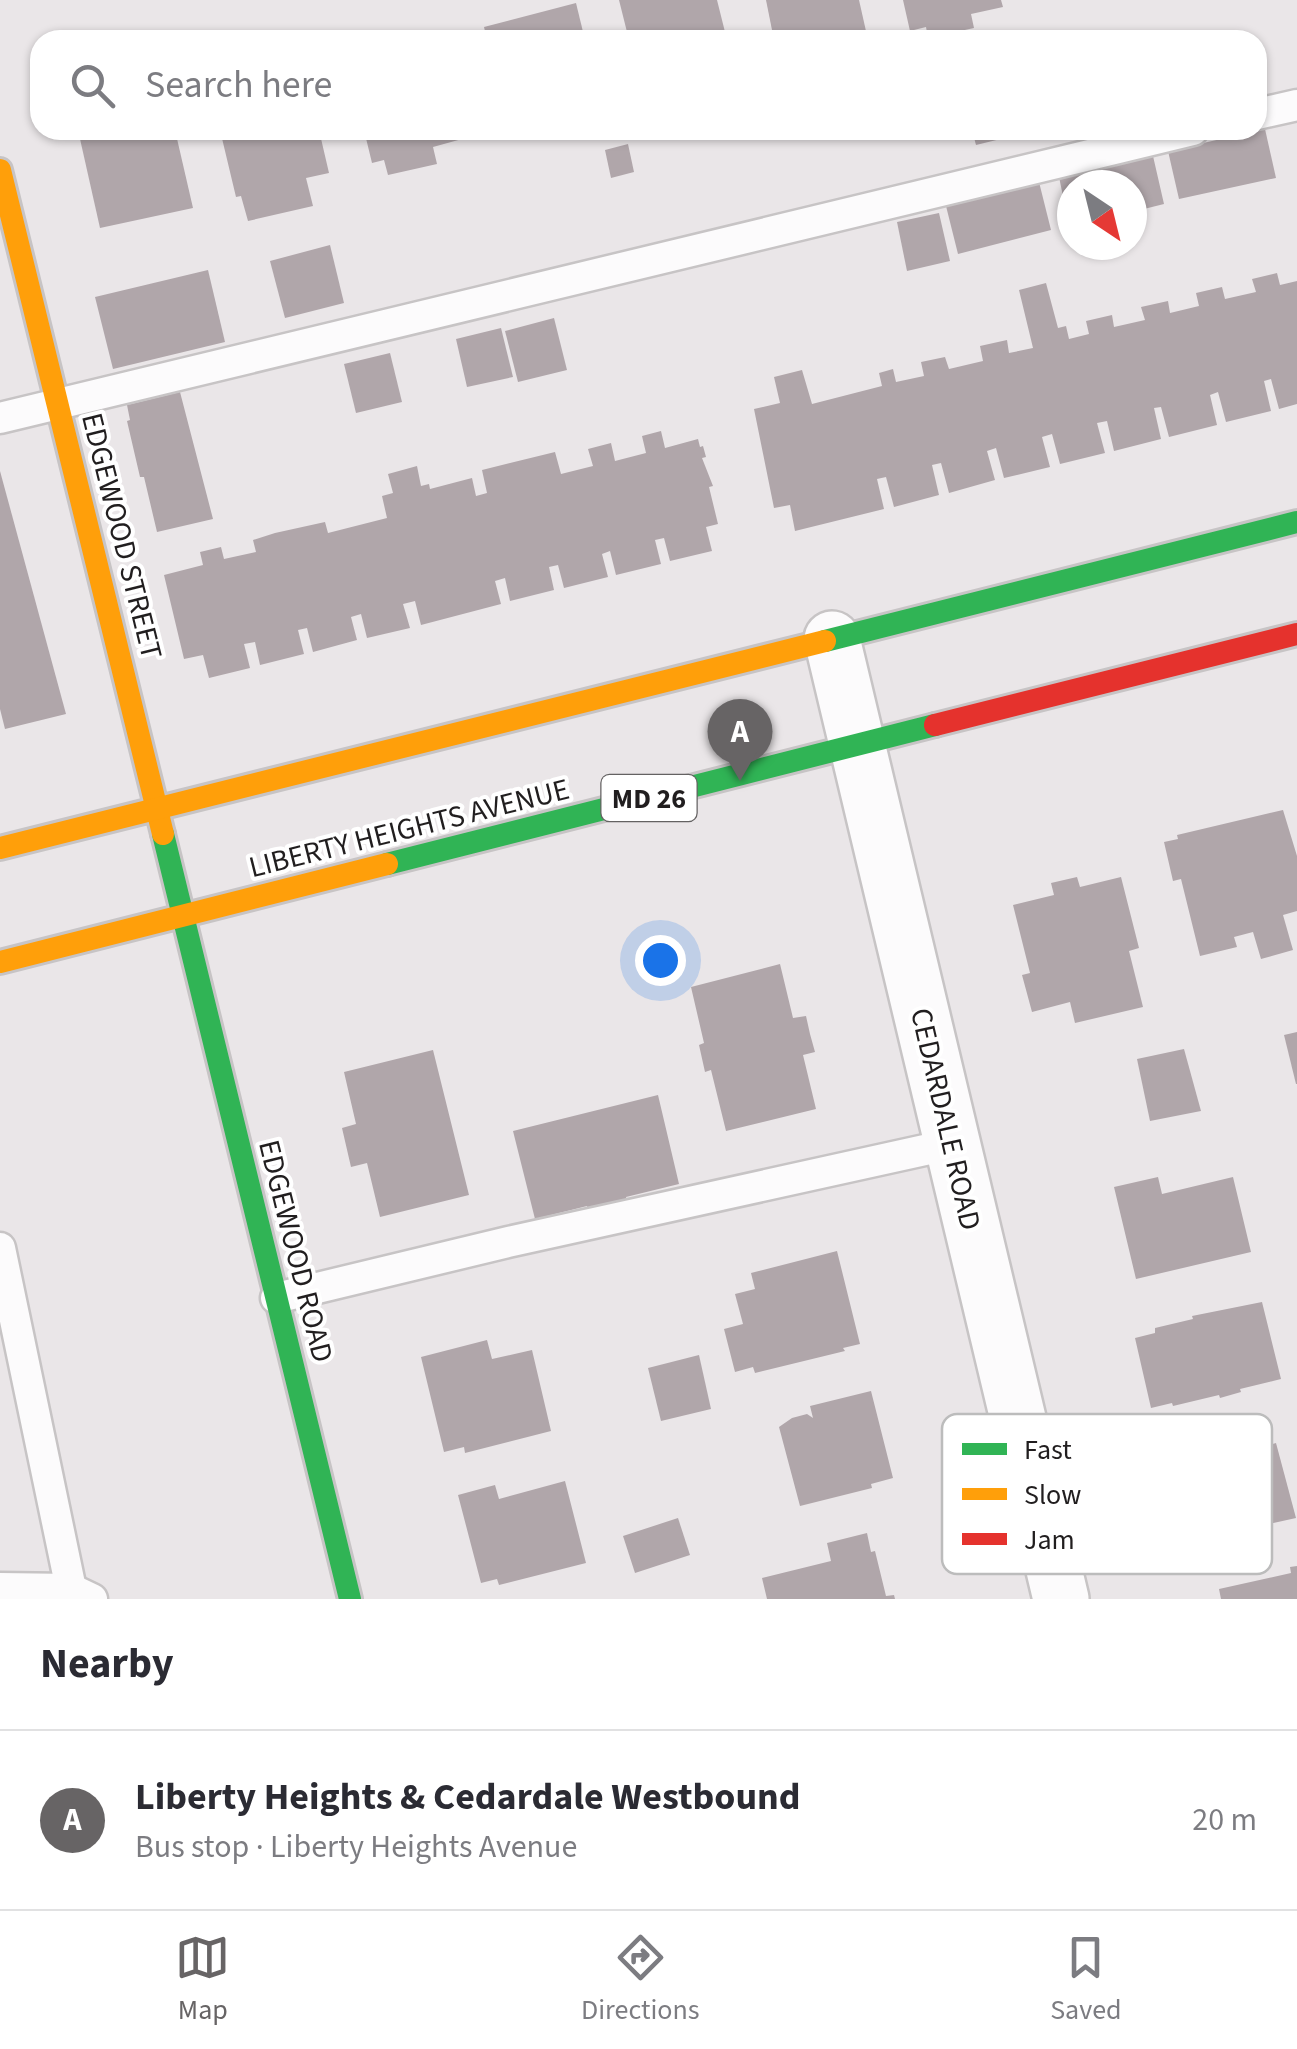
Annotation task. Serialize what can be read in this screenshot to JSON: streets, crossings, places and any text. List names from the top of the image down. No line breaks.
{"streets":{"main road":["EDGEWOOD STREET","MD 26","LIBERTY HEIGHTS AVENUE","EDGEWOOD ROAD"],"street":["CEDARDALE ROAD"]},"crossings":[["EDGEWOOD STREET","LIBERTY HEIGHTS AVENUE"],["EDGEWOOD STREET","EDGEWOOD ROAD"],["LIBERTY HEIGHTS AVENUE","CEDARDALE ROAD"],["LIBERTY HEIGHTS AVENUE","EDGEWOOD ROAD"]],"legend":["Fast","Slow","Jam"],"north":"bottom right","page":{"search":"Search here","pins":"A","heading":"Nearby","list":[{"mark":"A","name":"Liberty Heights & Cedardale Westbound","note":"Bus stop · Liberty Heights Avenue","value":"20 m"}],"nav":["Map","Directions","Saved"]}}
